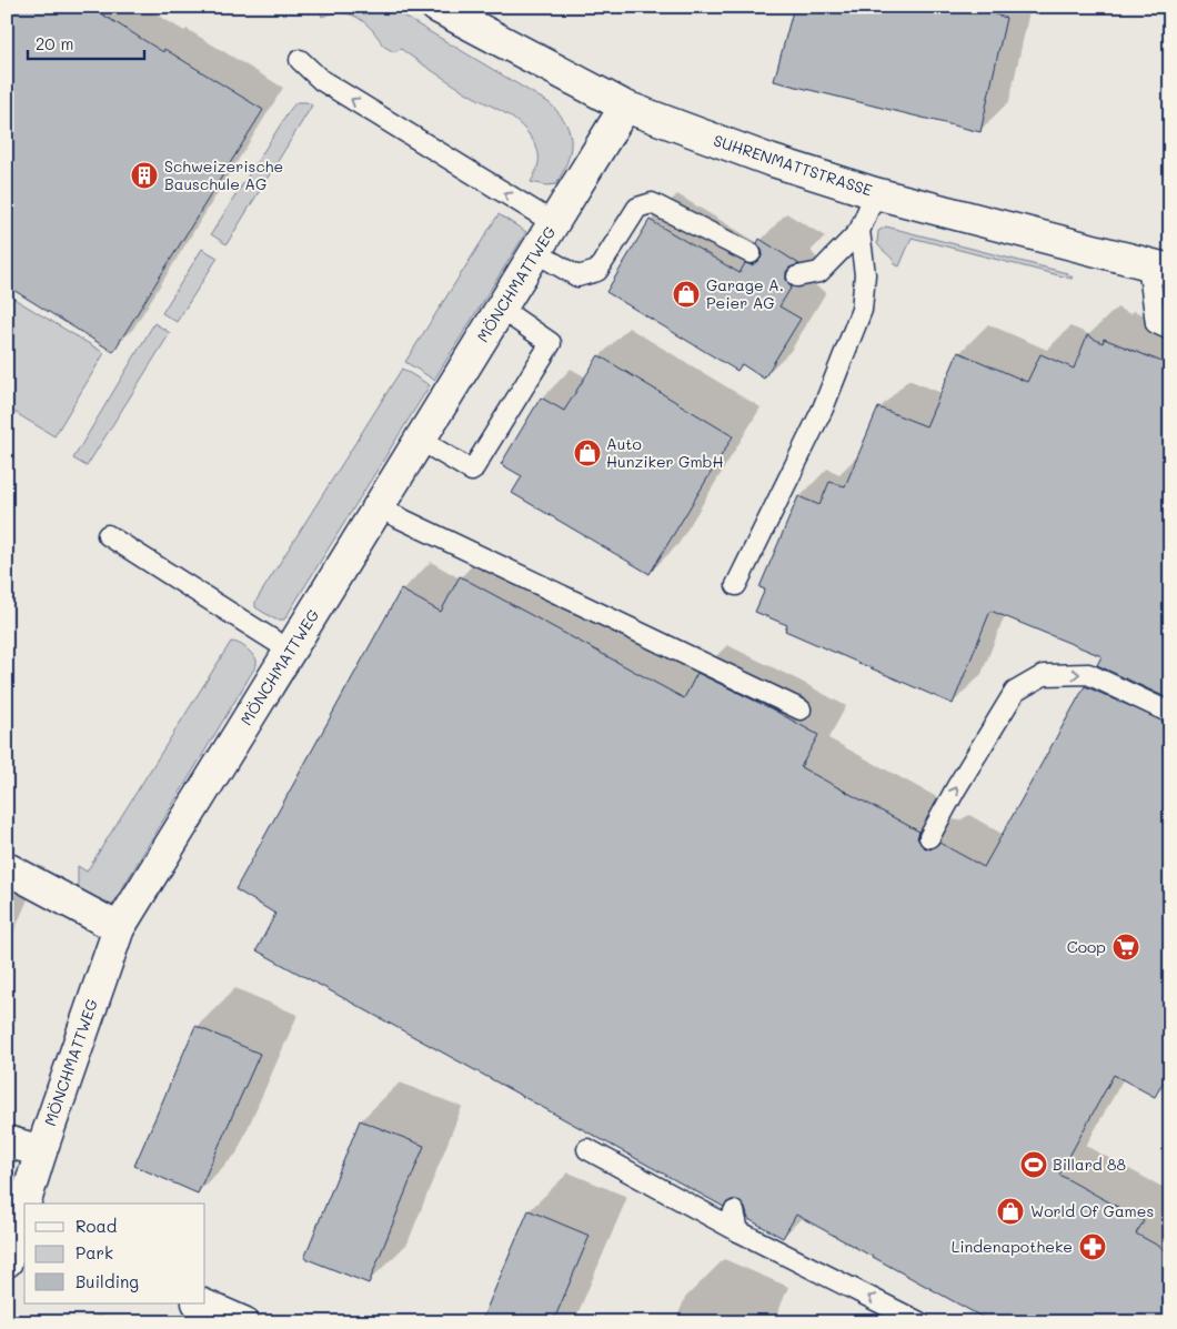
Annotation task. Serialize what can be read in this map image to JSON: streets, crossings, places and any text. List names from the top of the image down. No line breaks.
{"streets":{"street":["SUHRENMATTSTRASSE","MÖNCHMATTWEG"]},"crossings":[["SUHRENMATTSTRASSE","MÖNCHMATTWEG"]],"places":{"building":["Schweizerische Bauschule AG"],"shop":["Garage A. Peier AG","Auto Hunziker GmbH","World Of Games"],"supermarket":["Coop"],"sports":["Billard 88"],"pharmacy":["Lindenapotheke"]},"legend":["Road","Park","Building"],"scale_bar":"20 m"}
